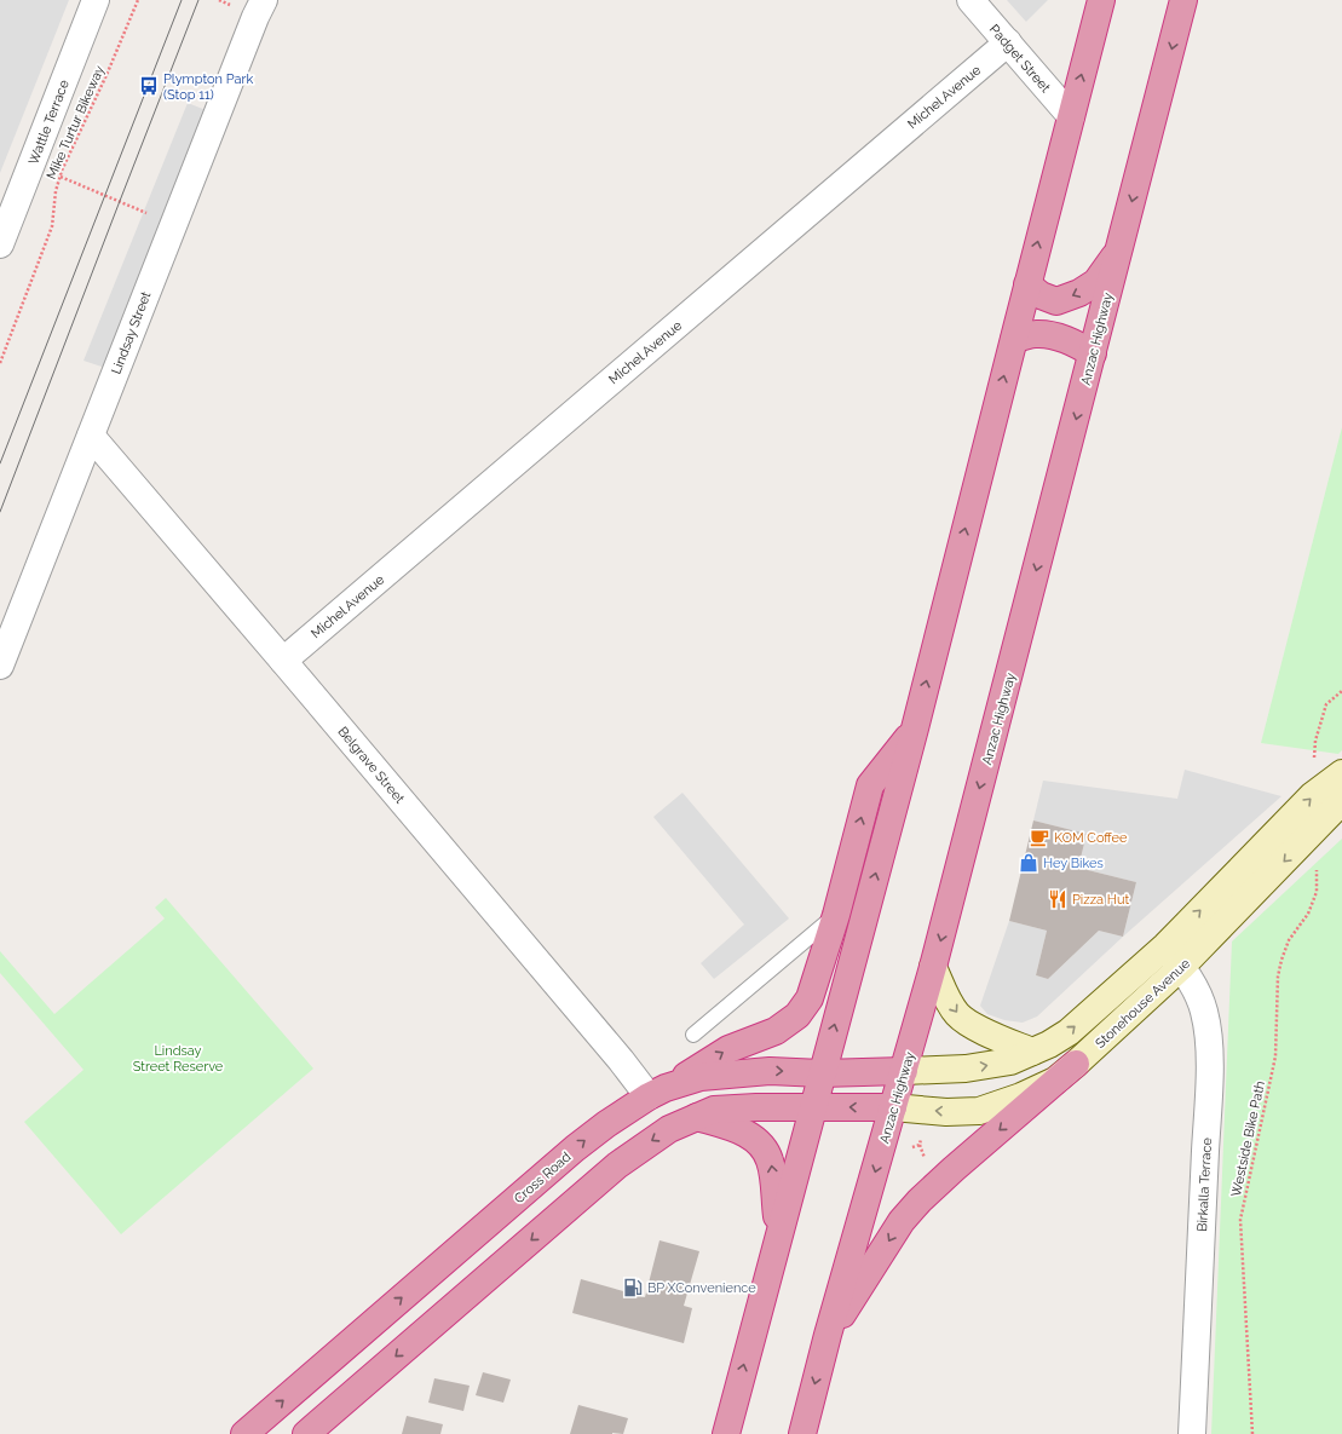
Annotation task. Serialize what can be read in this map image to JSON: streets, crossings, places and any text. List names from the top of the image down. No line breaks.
{"streets":{"highway":["Anzac Highway","Cross Road"],"street":["Padget Street","Michel Avenue","Wattle Terrace","Lindsay Street","Belgrave Street","Stonehouse Avenue","Birkalla Terrace"],"path":["Mike Turtur Bikeway","Westside Bike Path"]},"crossings":[["Padget Street","Michel Avenue"],["Michel Avenue","Belgrave Street"],["Lindsay Street","Belgrave Street"],["Anzac Highway","Stonehouse Avenue"],["Anzac Highway","Cross Road"],["Belgrave Street","Cross Road"],["Stonehouse Avenue","Cross Road"],["Stonehouse Avenue","Birkalla Terrace"]],"parks":["Lindsay Street Reserve"],"places":{"bus stop":["Plympton Park (Stop 11)"],"cafe":["KOM Coffee"],"shop":["Hey Bikes"],"restaurant":["Pizza Hut"],"fuel station":["BP XConvenience"]}}
